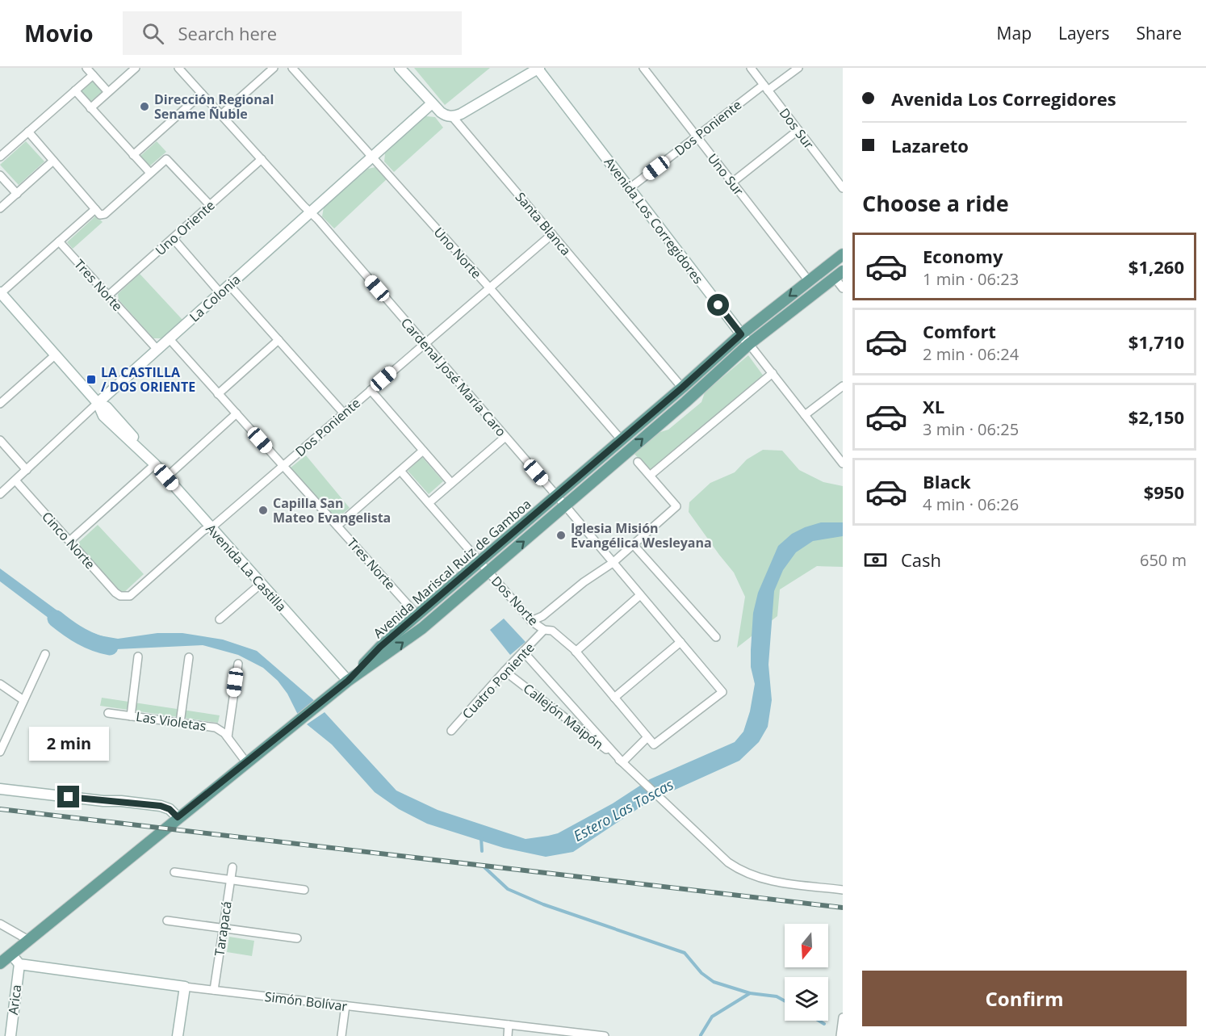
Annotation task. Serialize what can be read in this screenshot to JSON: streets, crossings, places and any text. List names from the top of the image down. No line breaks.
{"streets":{"main road":["Avenida Mariscal Ruiz de Gamboa"],"street":["Dos Poniente","Dos Sur","Uno Sur","Avenida Los Corregidores","Santa Blanca","Uno Oriente","Uno Norte","Tres Norte","La Colonia","Cardenal José María Caro","Cinco Norte","Avenida La Castilla","Dos Norte","Cuatro Poniente","Callejón Maipón","Las Violetas","Tarapacá","Arica","Simón Bolívar"]},"crossings":[["Dos Poniente","Dos Sur"],["Dos Poniente","Uno Sur"],["Dos Poniente","Avenida Los Corregidores"],["Dos Poniente","Santa Blanca"],["Dos Poniente","Uno Norte"],["Dos Poniente","Tres Norte"],["Dos Poniente","Cardenal José María Caro"],["Dos Poniente","Cinco Norte"],["Dos Poniente","Avenida La Castilla"],["Uno Sur","Avenida Mariscal Ruiz de Gamboa"],["Avenida Los Corregidores","Avenida Mariscal Ruiz de Gamboa"],["Santa Blanca","La Colonia"],["Santa Blanca","Avenida Mariscal Ruiz de Gamboa"],["Uno Oriente","Tres Norte"],["Uno Oriente","Cardenal José María Caro"],["Uno Norte","La Colonia"],["Uno Norte","Avenida Mariscal Ruiz de Gamboa"],["Tres Norte","La Colonia"],["Tres Norte","Avenida Mariscal Ruiz de Gamboa"],["La Colonia","Cardenal José María Caro"],["La Colonia","Cinco Norte"],["La Colonia","Avenida La Castilla"],["Cardenal José María Caro","Avenida Mariscal Ruiz de Gamboa"],["Cardenal José María Caro","Dos Norte"],["Avenida La Castilla","Avenida Mariscal Ruiz de Gamboa"],["Avenida Mariscal Ruiz de Gamboa","Dos Norte"],["Avenida Mariscal Ruiz de Gamboa","Las Violetas"],["Dos Norte","Cuatro Poniente"],["Cuatro Poniente","Callejón Maipón"],["Tarapacá","Simón Bolívar"],["Arica","Simón Bolívar"]],"water":["Estero Las Toscas"],"places":{"other":["Dirección Regional Sename Ñuble","Capilla San Mateo Evangelista","Iglesia Misión Evangélica Wesleyana"],"transit":["LA CASTILLA / DOS ORIENTE"]},"north":"bottom","page":{"header":"Movio","search":"Search here","nav":["Map","Layers","Share"],"banner":["Avenida Los Corregidores","Lazareto"],"heading":"Choose a ride","list":[{"name":"Economy","note":"1 min · 06:23","value":"$1,260"},{"name":"Comfort","note":"2 min · 06:24","value":"$1,710"},{"name":"XL","note":"3 min · 06:25","value":"$2,150"},{"name":"Black","note":"4 min · 06:26","value":"$950"}],"pay":["Cash","650 m"],"bubble":"2 min","buttons":"Confirm"}}
